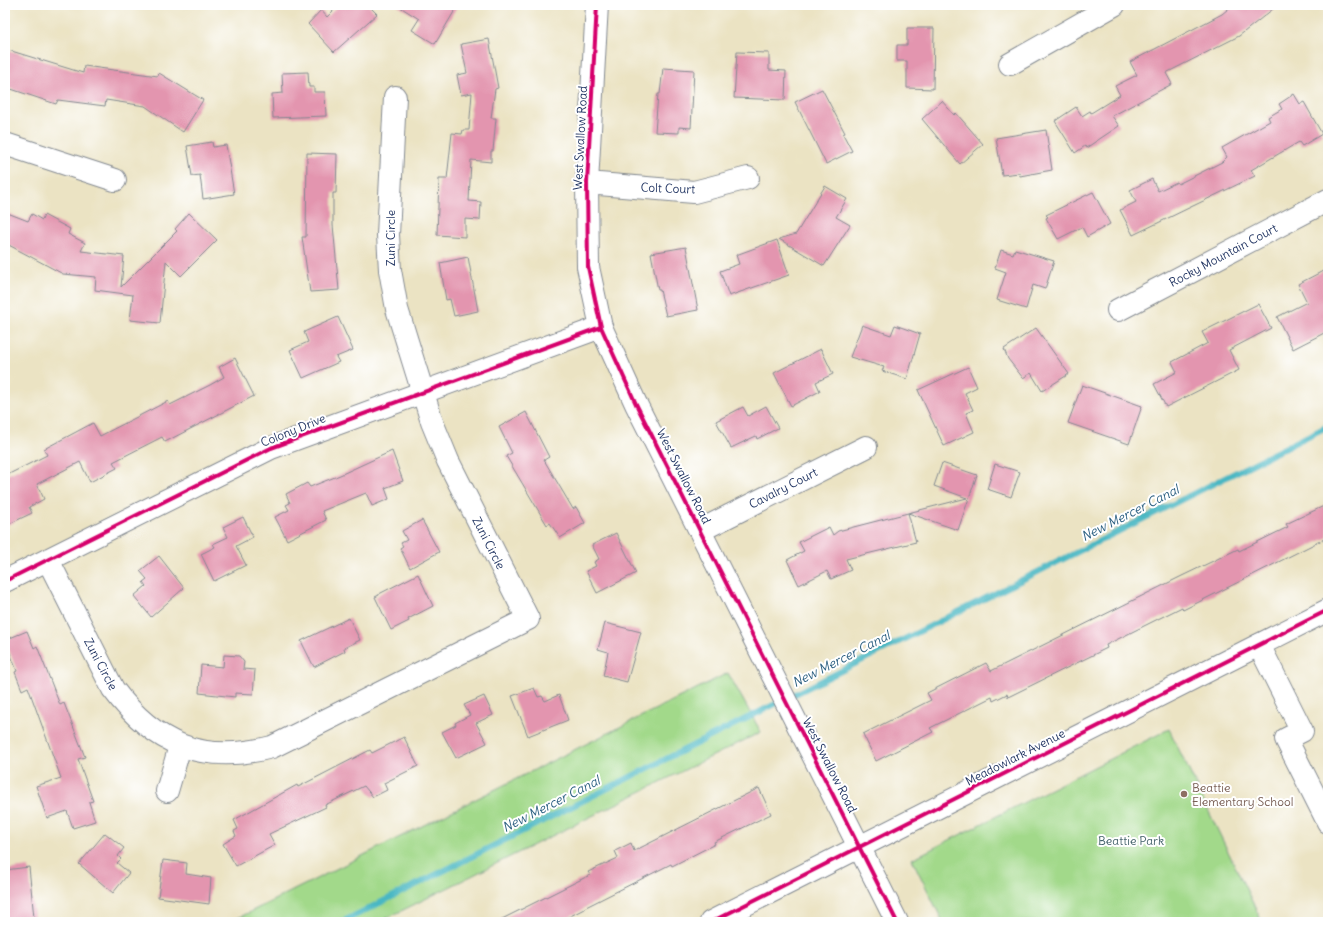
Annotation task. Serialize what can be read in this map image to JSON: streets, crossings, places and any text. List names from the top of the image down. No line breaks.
{"streets":{"street":["West Swallow Road","Colt Court","Zuni Circle","Rocky Mountain Court","Colony Drive","Cavalry Court","Meadowlark Avenue"]},"crossings":[["West Swallow Road","Colt Court"],["West Swallow Road","Colony Drive"],["West Swallow Road","Cavalry Court"],["West Swallow Road","Meadowlark Avenue"],["Zuni Circle","Colony Drive"]],"water":["New Mercer Canal"],"parks":["Beattie Park"],"places":["Beattie Elementary School"]}
